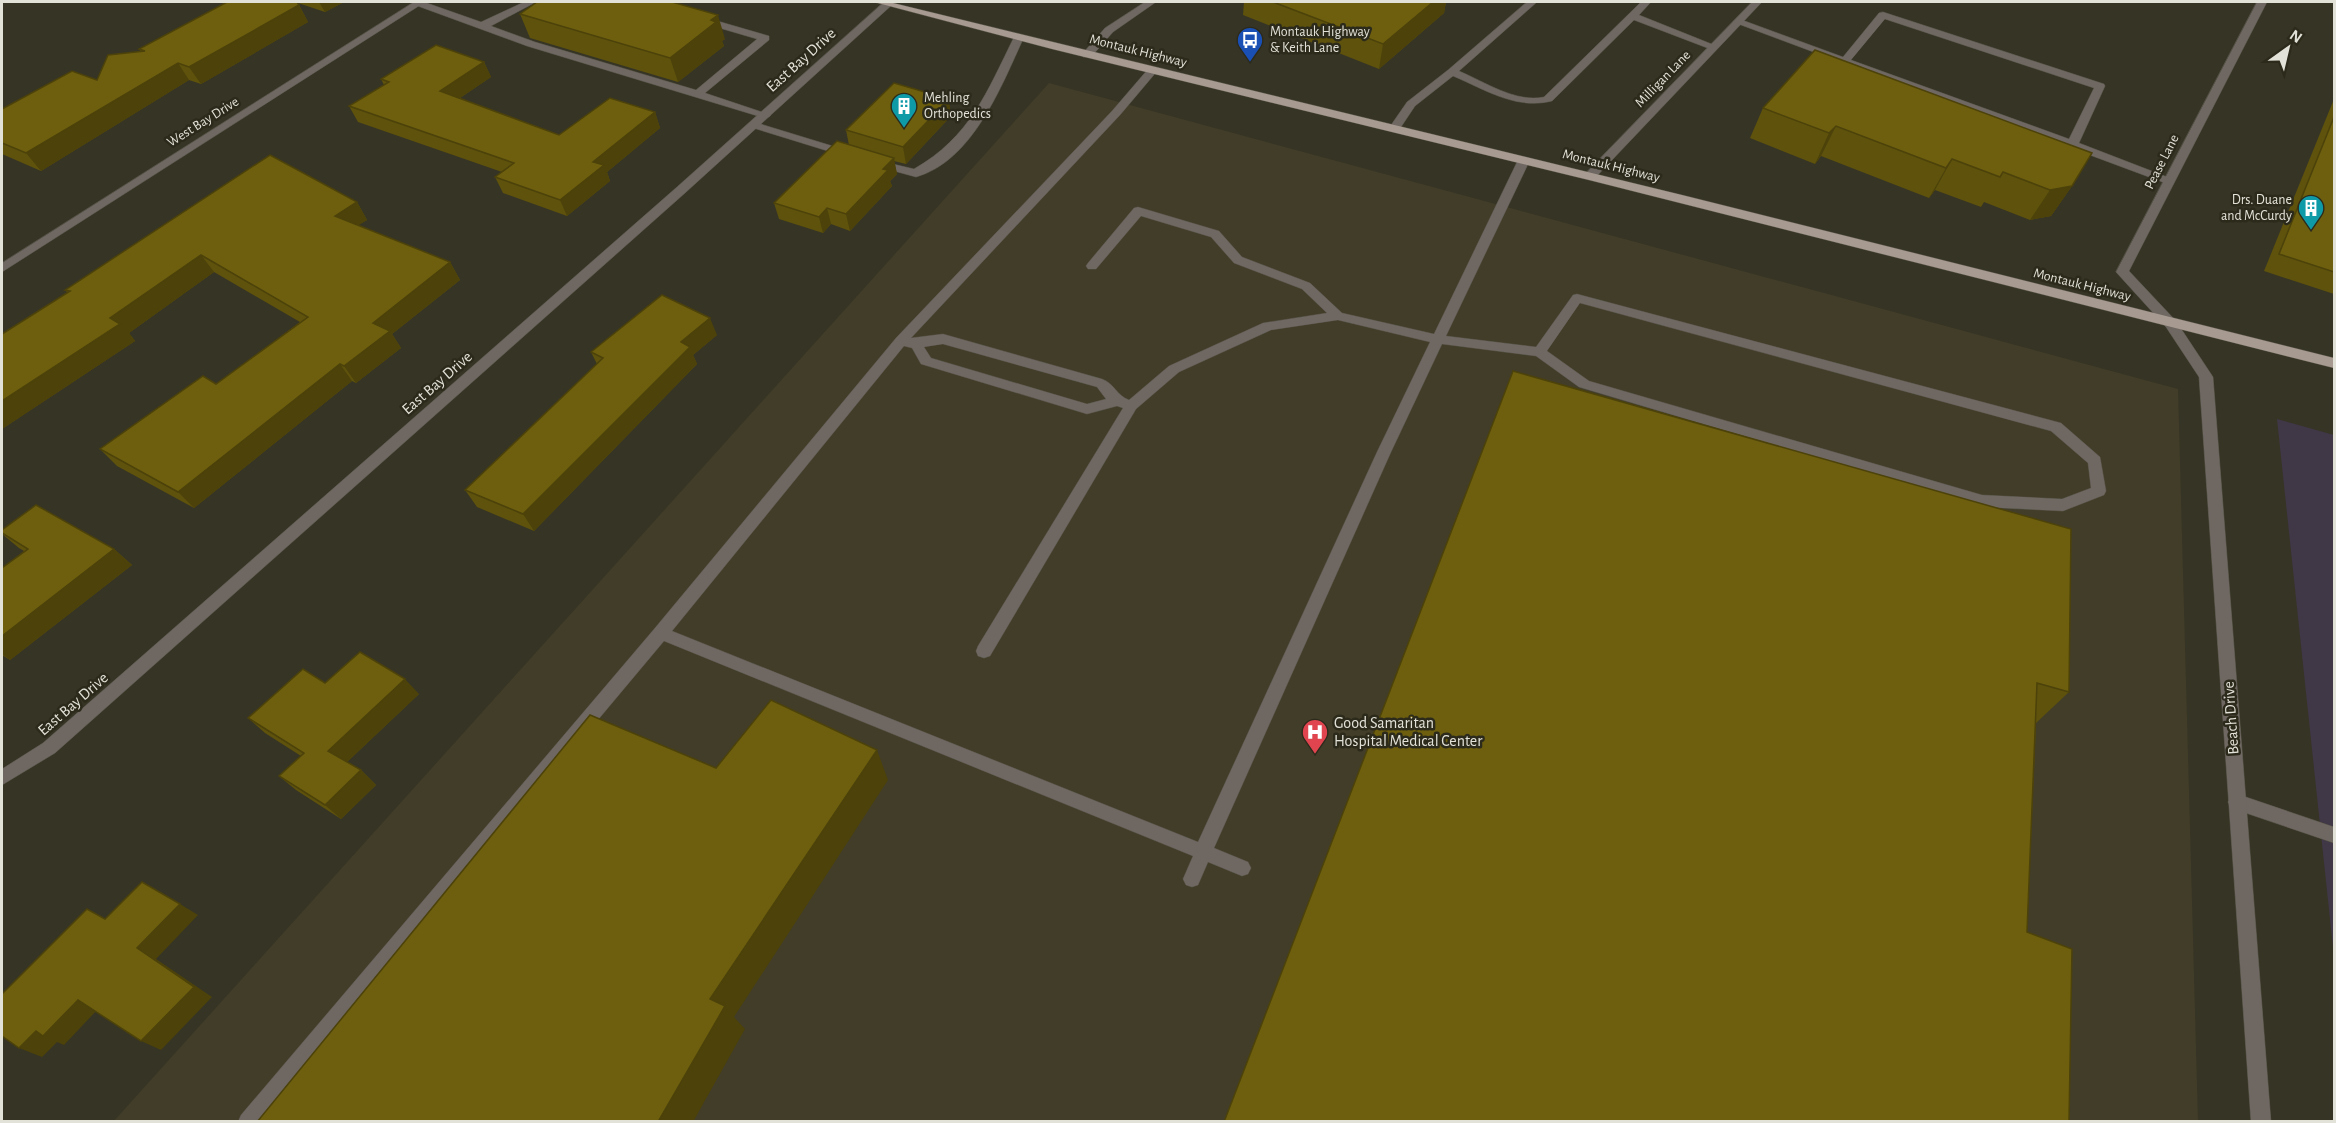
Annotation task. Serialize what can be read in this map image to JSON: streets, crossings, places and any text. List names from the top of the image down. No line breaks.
{"streets":{"main road":["Montauk Highway"],"street":["East Bay Drive","Milligan Lane","West Bay Drive","Pease Lane","Beach Drive"]},"crossings":[["Montauk Highway","East Bay Drive"],["Montauk Highway","Milligan Lane"],["Montauk Highway","Pease Lane"],["Montauk Highway","Beach Drive"],["Pease Lane","Beach Drive"]],"places":{"bus stop":["Montauk Highway & Keith Lane"],"building":["Mehling Orthopedics","Drs. Duane and McCurdy"],"hospital":["Good Samaritan Hospital Medical Center"]},"north":"top right"}
